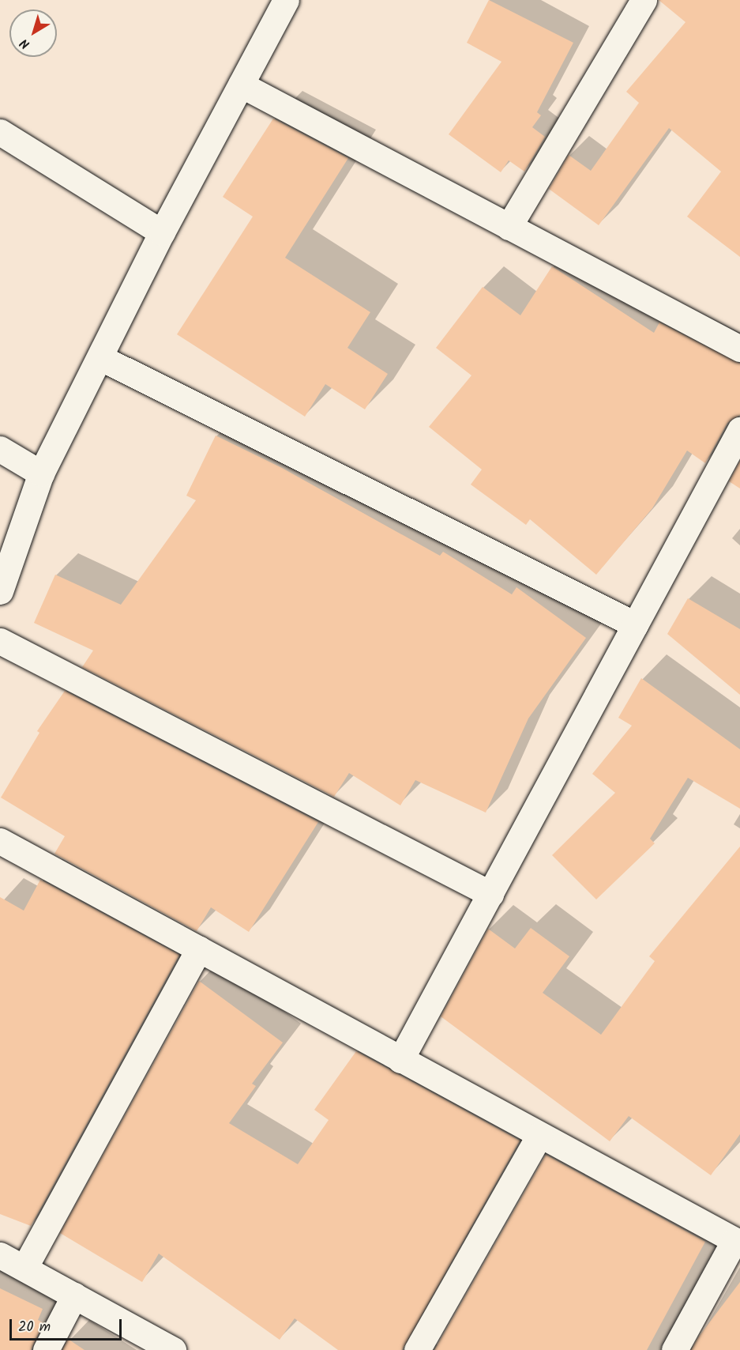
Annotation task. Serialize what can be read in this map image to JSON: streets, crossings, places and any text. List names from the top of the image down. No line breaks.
{"scale_bar":"20 m","north":"bottom left"}
